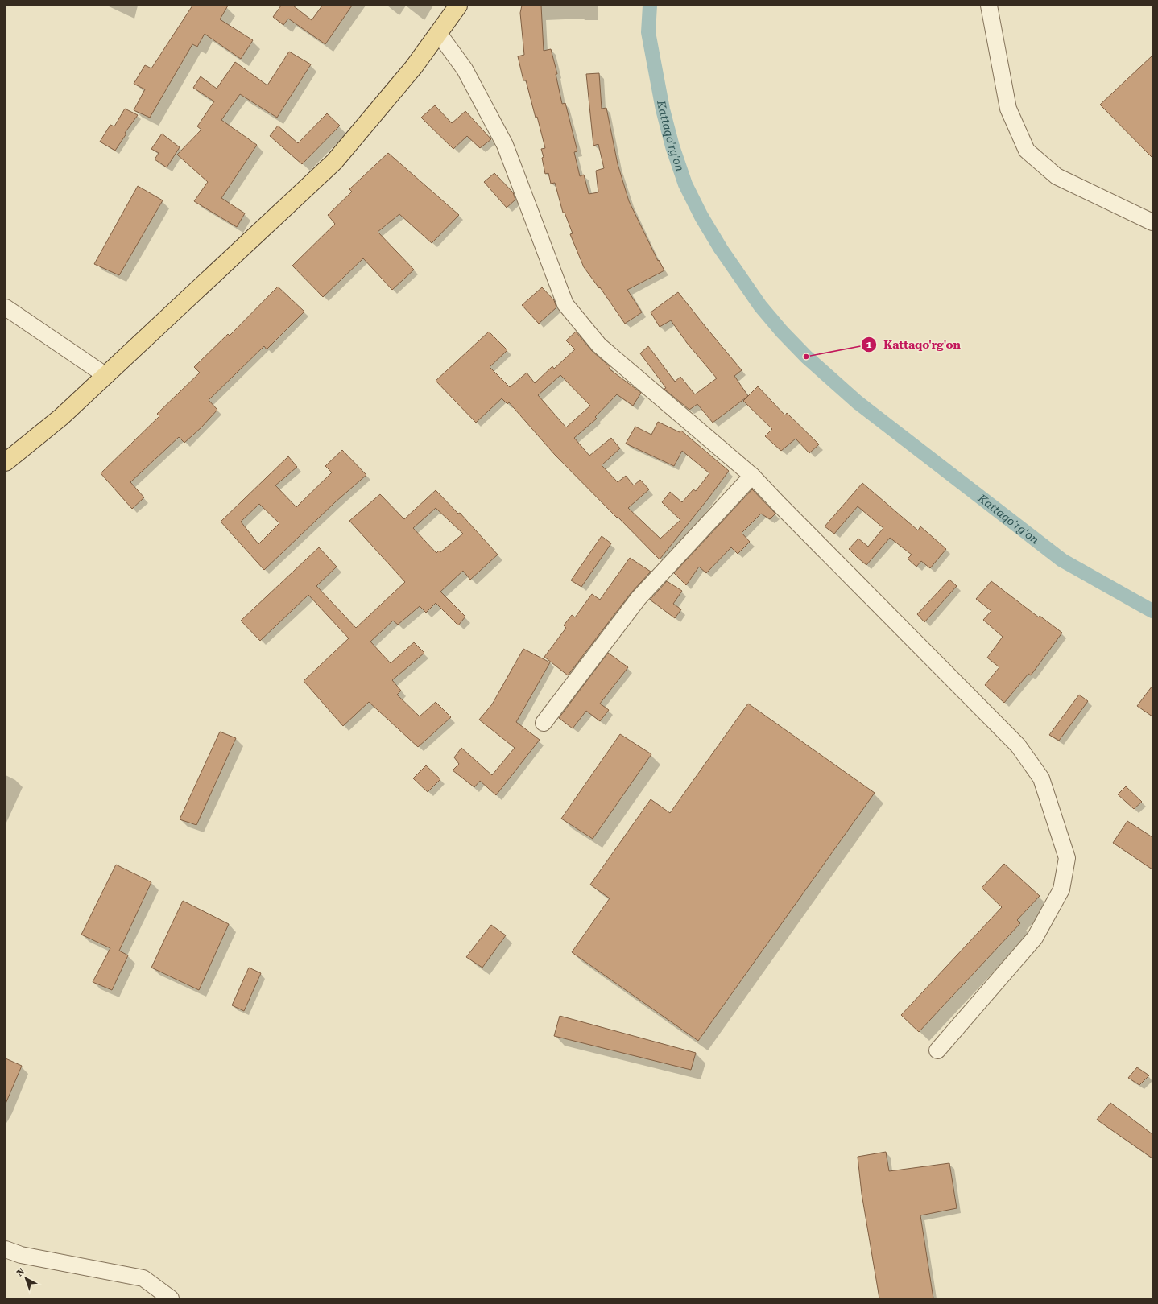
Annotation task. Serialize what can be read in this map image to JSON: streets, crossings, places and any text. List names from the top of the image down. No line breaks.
{"water":["Kattaqo'rg'on"],"places":["Kattaqo'rg'on"],"north":"top left"}
